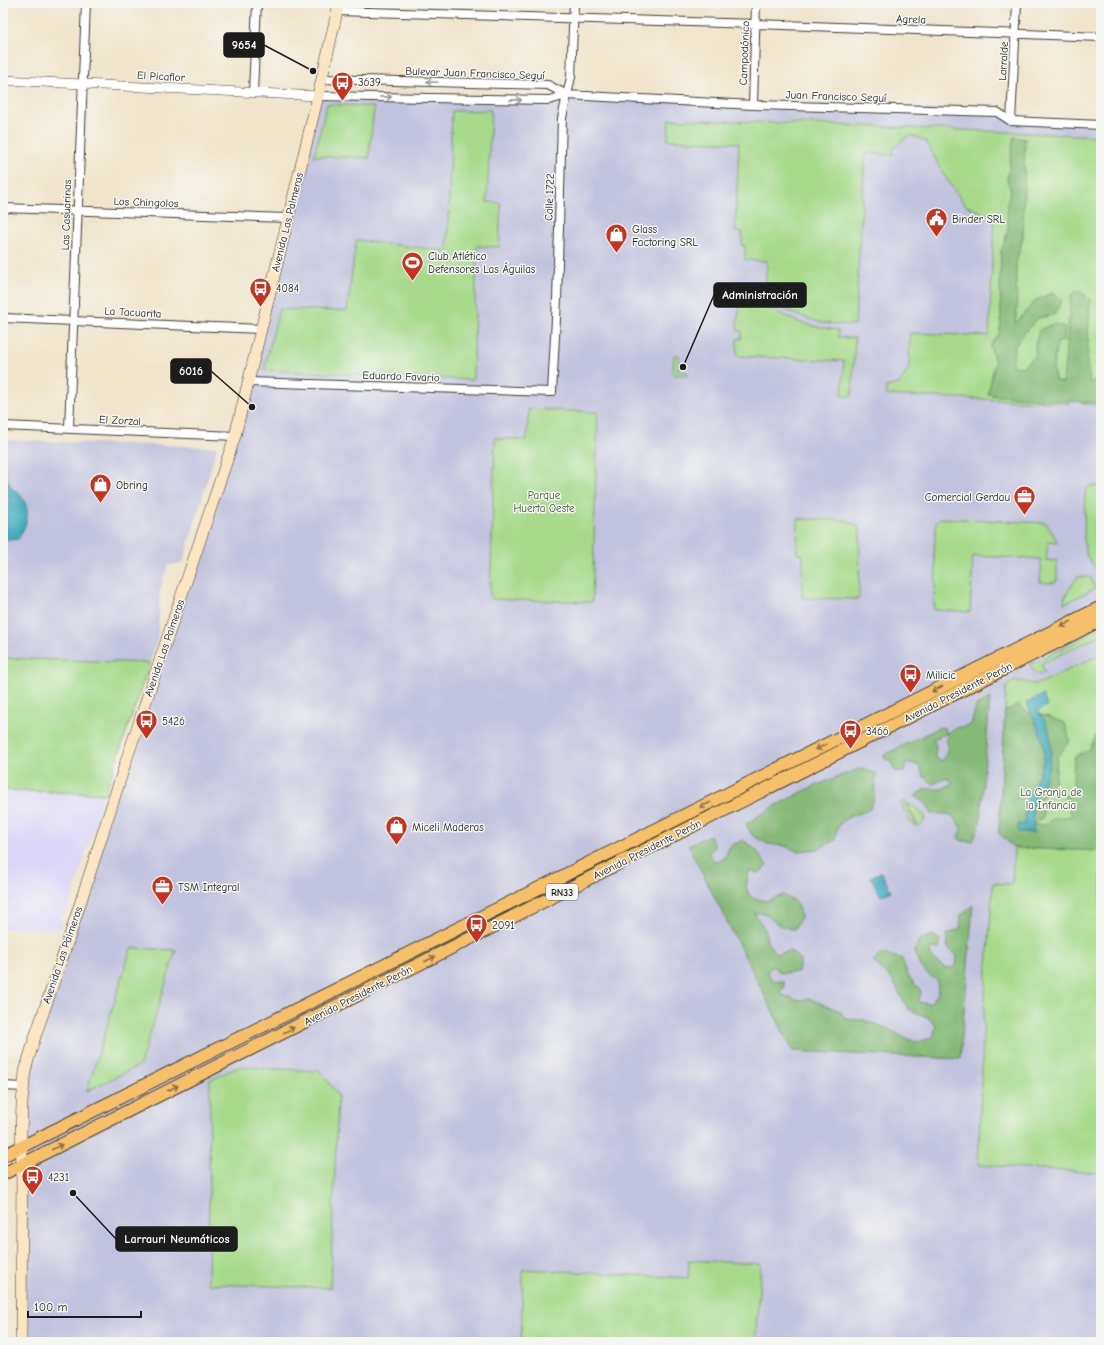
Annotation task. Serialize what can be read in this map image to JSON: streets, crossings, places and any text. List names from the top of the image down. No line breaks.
{"streets":{"main road":["Avenida Las Palmeras","Avenida Presidente Perón","RN33"],"street":["Agrela","Campodónico","Larralde","Bulevar Juan Francisco Seguí","El Picaflor","Juan Francisco Seguí","Calle 1722","Los Chingolos","Las Casuarinas","La Tacuarita","Eduardo Favario","El Zorzal"]},"crossings":[["Agrela","Campodónico"],["Agrela","Larralde"],["Agrela","Calle 1722"],["Agrela","Avenida Las Palmeras"],["Campodónico","Juan Francisco Seguí"],["Larralde","Juan Francisco Seguí"],["Bulevar Juan Francisco Seguí","Juan Francisco Seguí"],["Bulevar Juan Francisco Seguí","Calle 1722"],["Bulevar Juan Francisco Seguí","Avenida Las Palmeras"],["El Picaflor","Las Casuarinas"],["El Picaflor","Avenida Las Palmeras"],["Juan Francisco Seguí","Calle 1722"],["Calle 1722","Eduardo Favario"],["Los Chingolos","Las Casuarinas"],["Los Chingolos","Avenida Las Palmeras"],["Las Casuarinas","La Tacuarita"],["Las Casuarinas","El Zorzal"],["Avenida Las Palmeras","La Tacuarita"],["Avenida Las Palmeras","Eduardo Favario"],["Avenida Las Palmeras","El Zorzal"],["Avenida Las Palmeras","Avenida Presidente Perón"],["Avenida Las Palmeras","RN33"],["Avenida Presidente Perón","RN33"]],"parks":["Parque Huerta Oeste","La Granja de la Infancia"],"places":{"other":["9654","Administración","6016","Larrauri Neumáticos"],"bus stop":["3639","4084","Milicic","5426","3466","2091","4231"],"public building":["Binder SRL"],"shop":["Glass Factoring SRL","Obring","Miceli Maderas"],"sports":["Club Atlético Defensores Las Águilas"],"office":["Comercial Gerdau","TSM Integral"]},"scale_bar":"100 m"}
